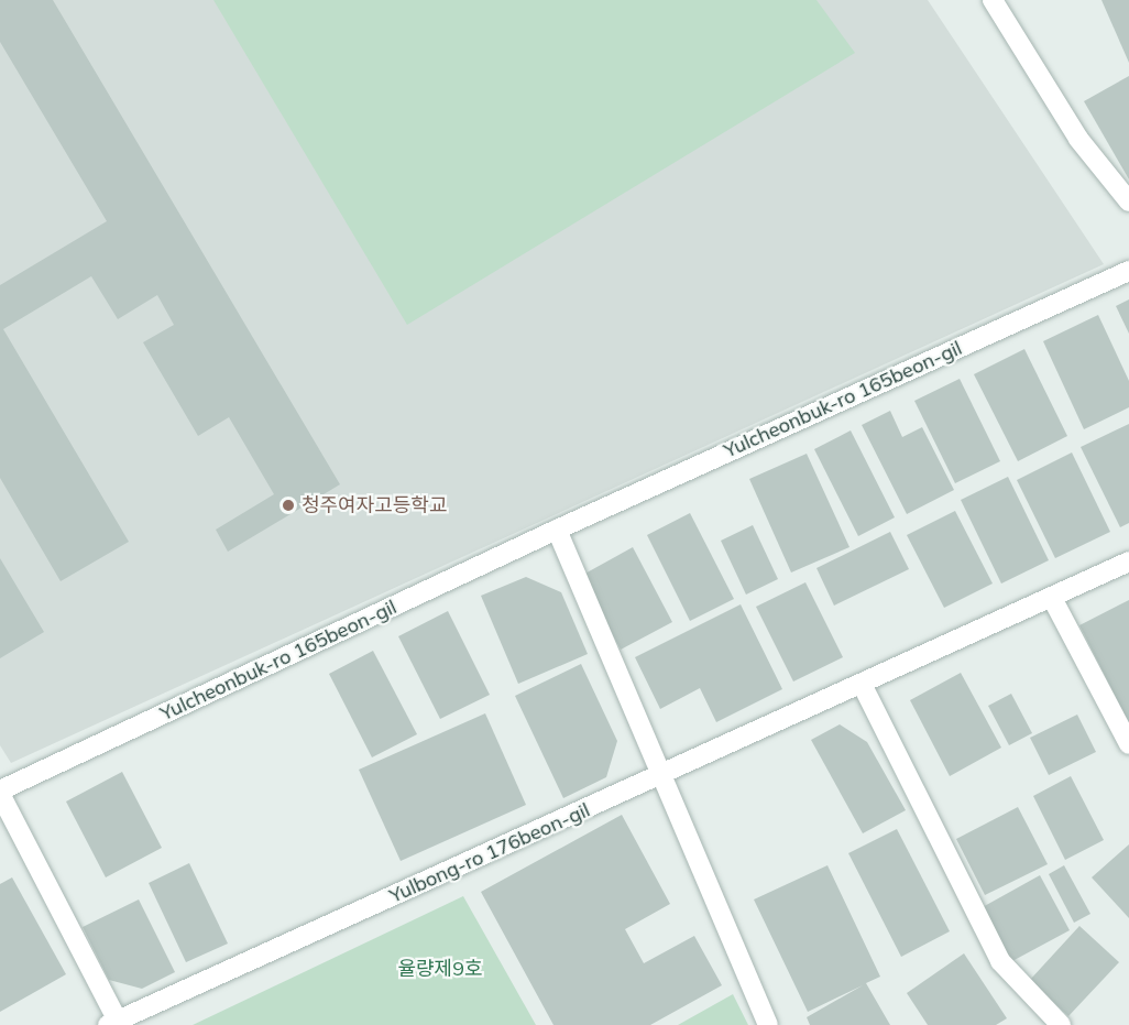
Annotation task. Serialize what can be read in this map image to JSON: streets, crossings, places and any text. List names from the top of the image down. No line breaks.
{"streets":{"street":["Yulcheonbuk-ro 165beon-gil","Yulbong-ro 176beon-gil"]},"parks":["율량제9호"],"places":["청주여자고등학교"]}
